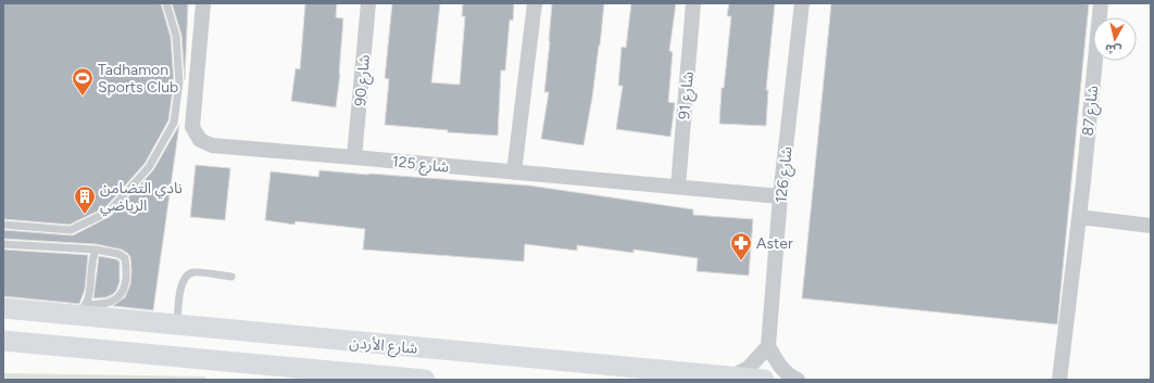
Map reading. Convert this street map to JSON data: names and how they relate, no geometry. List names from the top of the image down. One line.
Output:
{"streets":{"main road":["شارع الأردن"],"street":["شارع 90","شارع 91","شارع 87","شارع 125","شارع 126"]},"crossings":[["شارع 90","شارع 125"],["شارع 91","شارع 125"],["شارع 125","شارع 126"]],"places":{"sports":["Tadhamon Sports Club"],"building":["نادي التضامن الرياضي"],"pharmacy":["Aster"]},"north":"bottom"}
